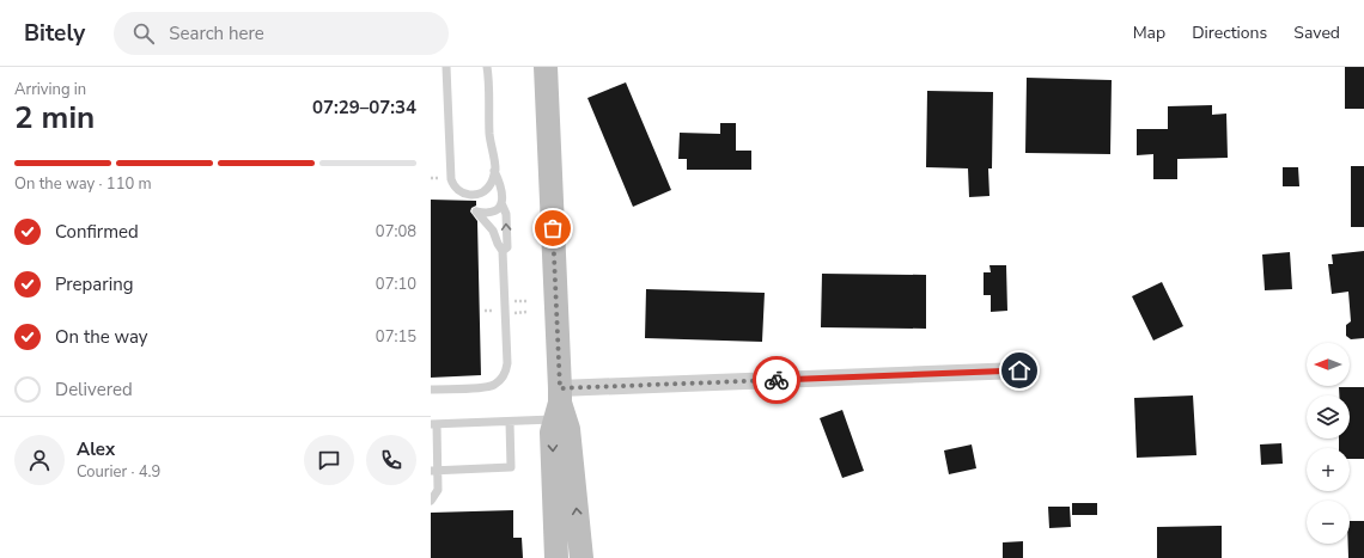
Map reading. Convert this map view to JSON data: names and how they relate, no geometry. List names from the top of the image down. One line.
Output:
{"north":"left","page":{"header":"Bitely","search":"Search here","nav":["Map","Directions","Saved"],"heading":["2 min","Arriving in","07:29–07:34"],"panel":["Alex","Courier · 4.9"],"bar":"On the way · 110 m","list":[["Confirmed","07:08"],["Preparing","07:10"],["On the way","07:15"],"Delivered"],"map_buttons":["+","−"]}}
